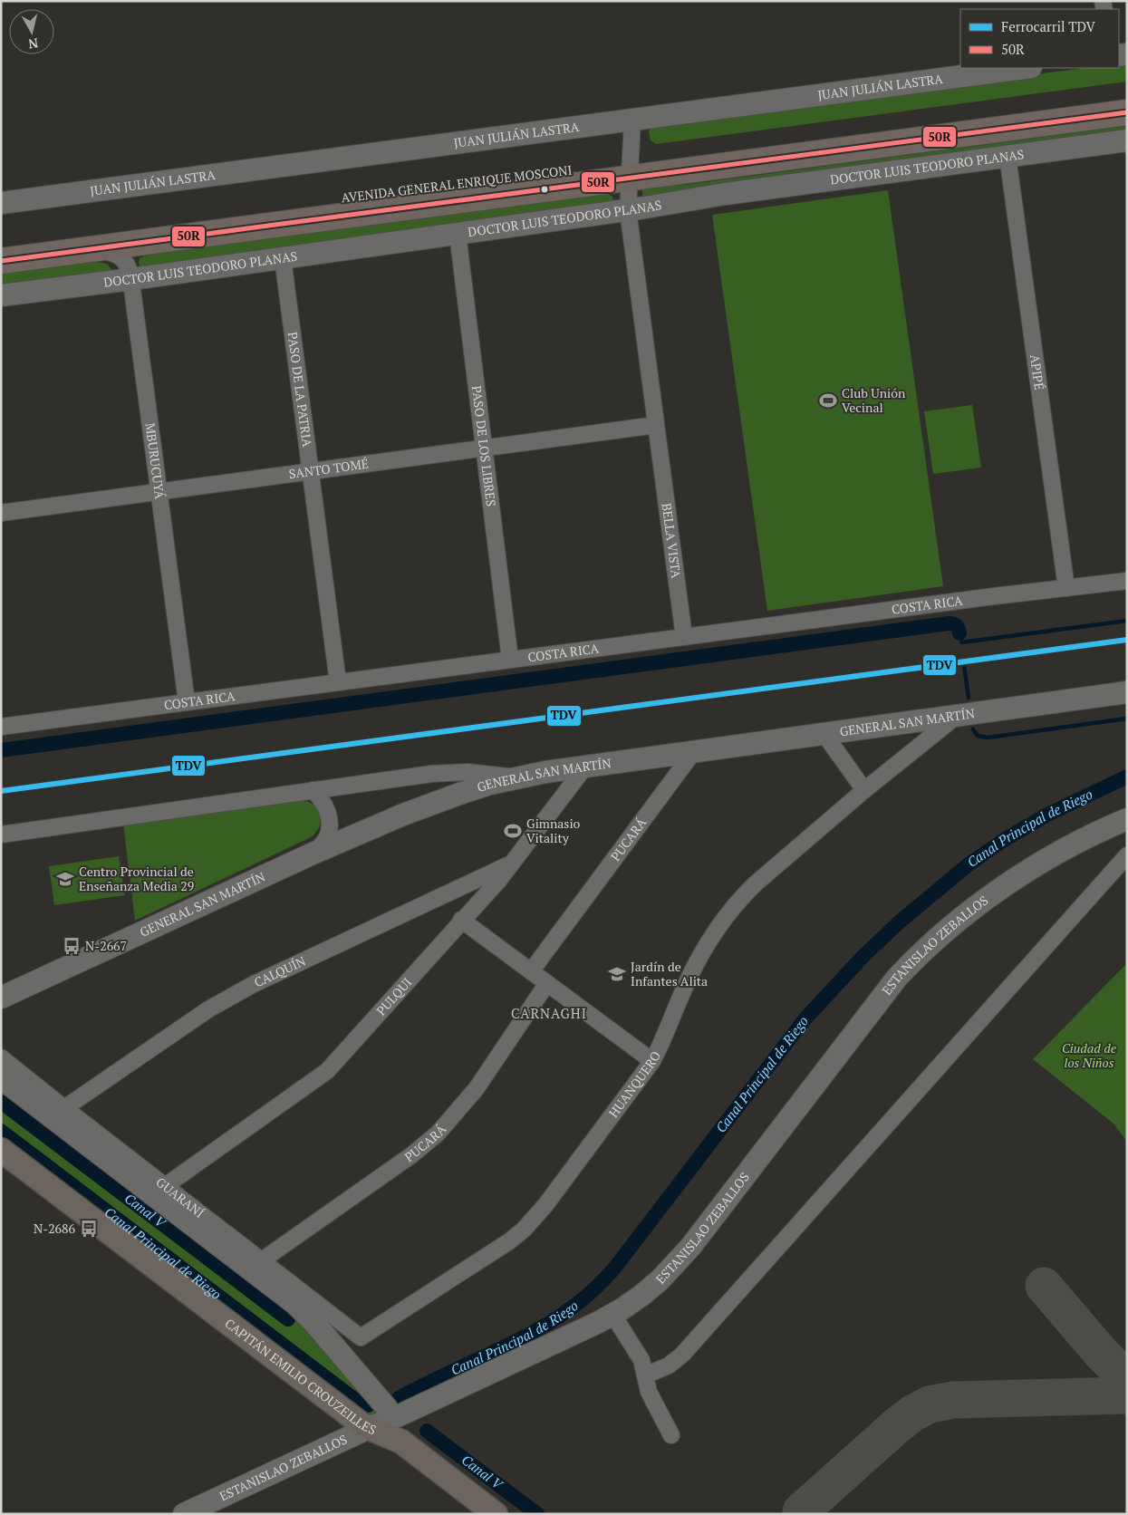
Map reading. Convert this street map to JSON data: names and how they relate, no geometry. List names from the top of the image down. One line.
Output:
{"streets":{"highway":["AVENIDA GENERAL ENRIQUE MOSCONI"],"main road":["CAPITÁN EMILIO CROUZEILLES"],"street":["JUAN JULIÁN LASTRA","DOCTOR LUIS TEODORO PLANAS","APIPÉ","PASO DE LA PATRIA","PASO DE LOS LIBRES","MBURUCUYÁ","SANTO TOMÉ","BELLA VISTA","COSTA RICA","GENERAL SAN MARTÍN","PUCARÁ","ESTANISLAO ZEBALLOS","CALQUÍN","PULQUI","HUANQUERO","GUARANÍ"]},"crossings":[["JUAN JULIÁN LASTRA","BELLA VISTA"],["DOCTOR LUIS TEODORO PLANAS","APIPÉ"],["DOCTOR LUIS TEODORO PLANAS","PASO DE LA PATRIA"],["DOCTOR LUIS TEODORO PLANAS","PASO DE LOS LIBRES"],["DOCTOR LUIS TEODORO PLANAS","MBURUCUYÁ"],["DOCTOR LUIS TEODORO PLANAS","BELLA VISTA"],["AVENIDA GENERAL ENRIQUE MOSCONI","MBURUCUYÁ"],["AVENIDA GENERAL ENRIQUE MOSCONI","BELLA VISTA"],["APIPÉ","COSTA RICA"],["PASO DE LA PATRIA","SANTO TOMÉ"],["PASO DE LA PATRIA","COSTA RICA"],["PASO DE LOS LIBRES","SANTO TOMÉ"],["PASO DE LOS LIBRES","COSTA RICA"],["MBURUCUYÁ","SANTO TOMÉ"],["MBURUCUYÁ","COSTA RICA"],["SANTO TOMÉ","BELLA VISTA"],["BELLA VISTA","COSTA RICA"],["GENERAL SAN MARTÍN","PUCARÁ"],["GENERAL SAN MARTÍN","PULQUI"],["GENERAL SAN MARTÍN","HUANQUERO"],["PUCARÁ","GUARANÍ"],["ESTANISLAO ZEBALLOS","CAPITÁN EMILIO CROUZEILLES"],["CALQUÍN","PULQUI"],["CALQUÍN","GUARANÍ"],["PULQUI","GUARANÍ"],["HUANQUERO","GUARANÍ"]],"districts":["CARNAGHI"],"water":["Canal Principal de Riego","Canal V"],"parks":["Ciudad de los Niños"],"places":{"sports":["Club Unión Vecinal","Gimnasio Vitality"],"school or university":["Centro Provincial de Enseñanza Media 29","Jardín de Infantes Alita"],"bus stop":["N-2667","N-2686"]},"lines":["transit line 50R","rail line TDV"],"legend":["Ferrocarril TDV","50R"],"north":"bottom"}
